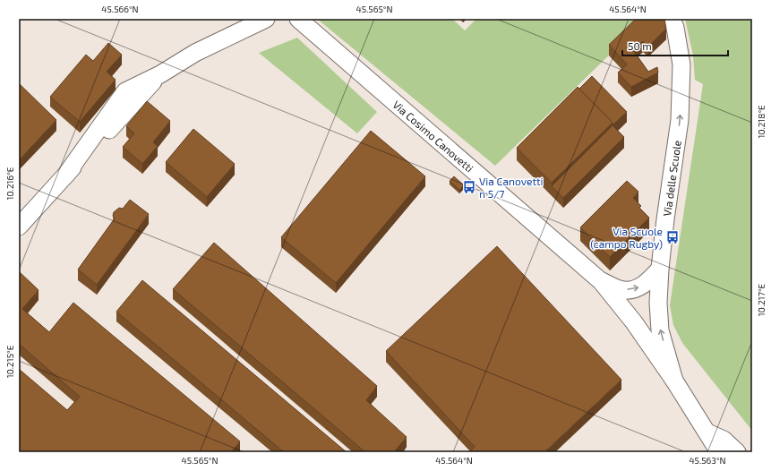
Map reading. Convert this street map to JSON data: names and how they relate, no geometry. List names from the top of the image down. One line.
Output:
{"streets":{"street":["Via Cosimo Canovetti","Via delle Scuole"]},"crossings":[["Via Cosimo Canovetti","Via delle Scuole"]],"one_way":["Via delle Scuole"],"places":{"bus stop":["Via Canovetti n 5/7","Via Scuole (campo Rugby)"]},"scale_bar":"50 m","coordinates":["45.566°N","45.565°N","45.564°N","10.218°E","10.216°E","10.217°E","10.215°E","45.563°N"]}
